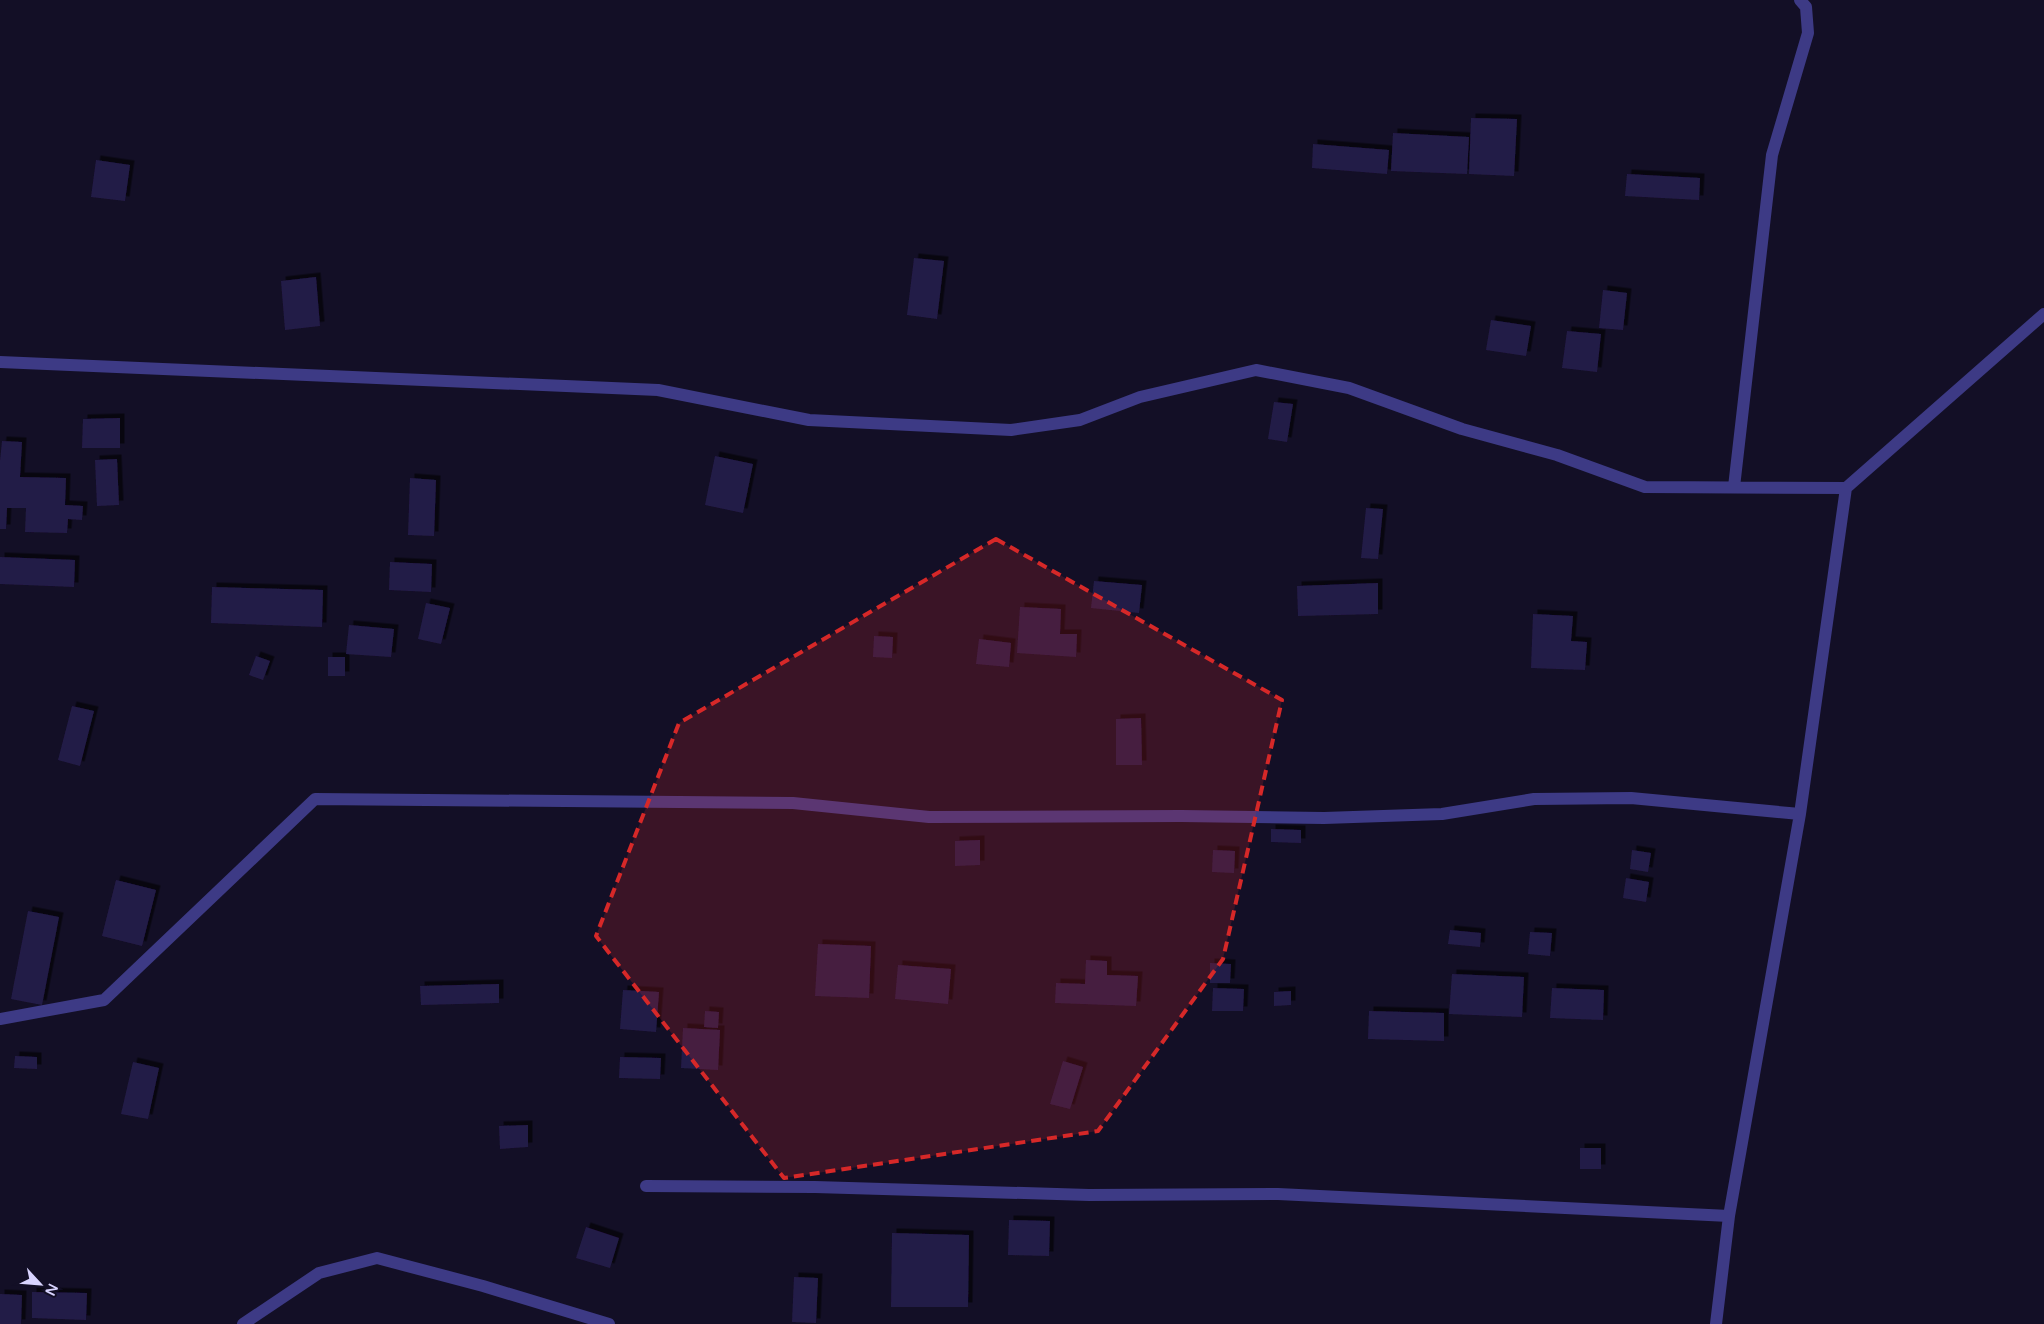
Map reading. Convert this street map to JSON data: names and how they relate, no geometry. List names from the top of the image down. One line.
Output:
{"north":"bottom right"}
